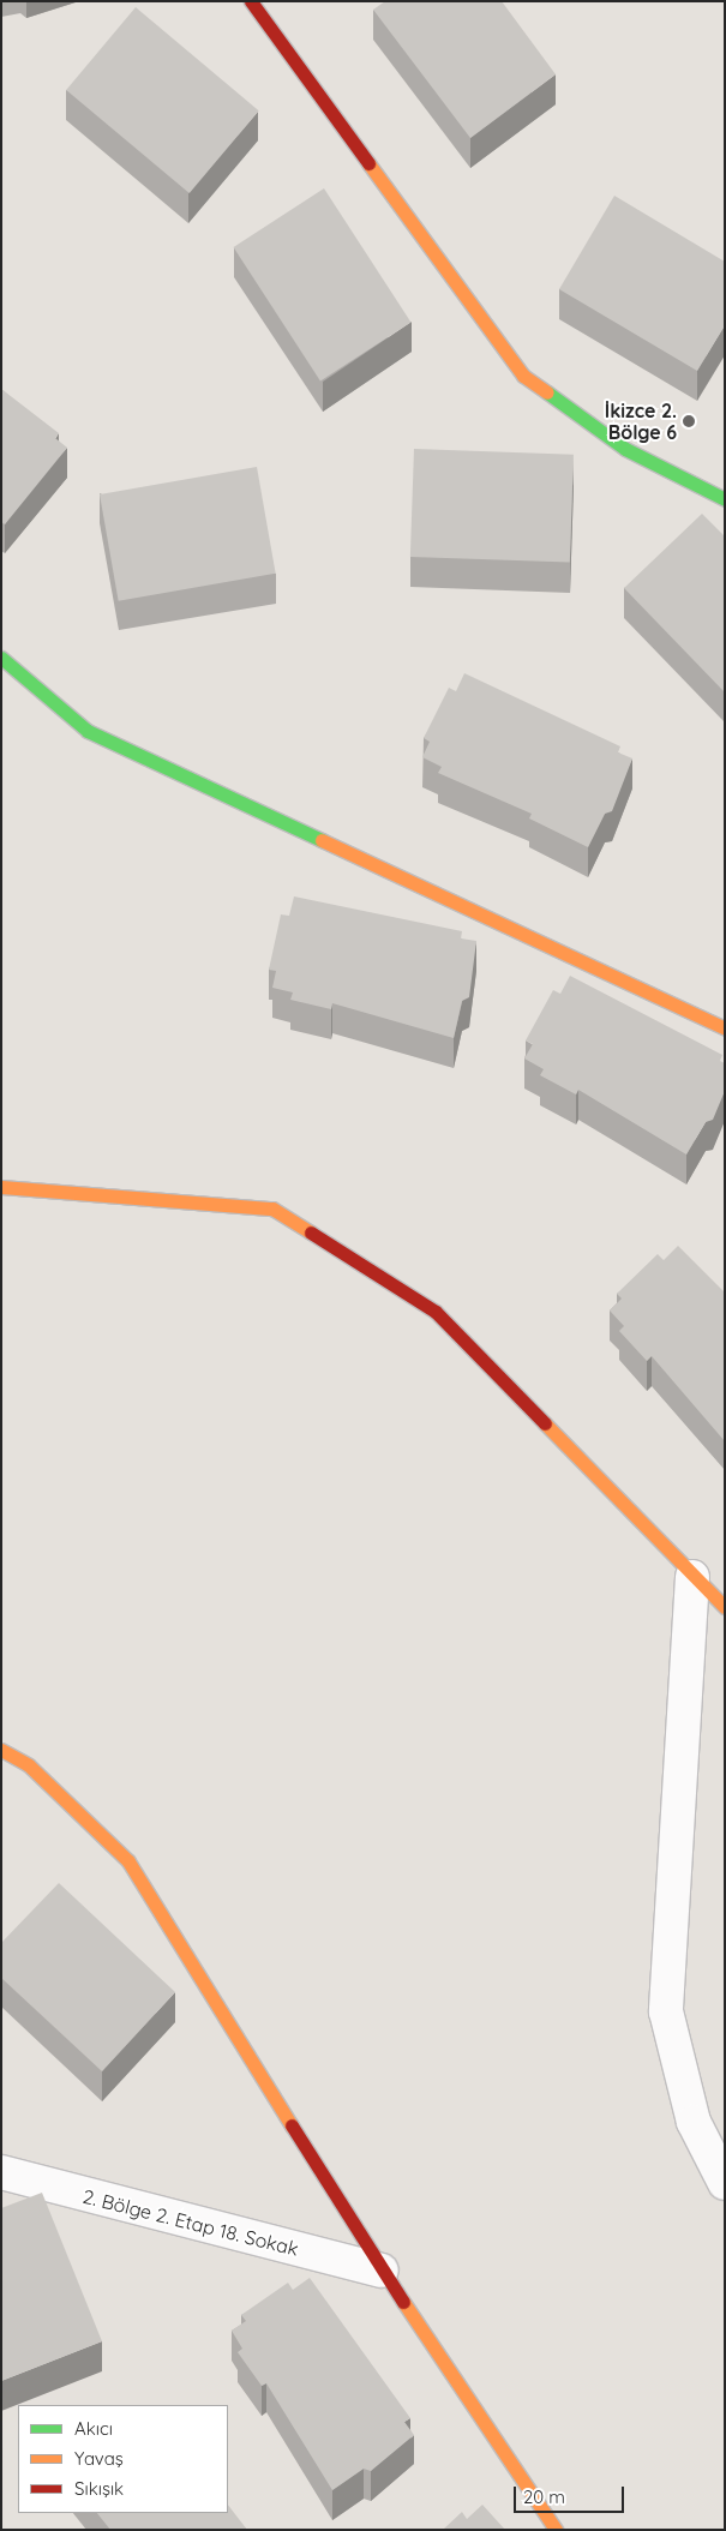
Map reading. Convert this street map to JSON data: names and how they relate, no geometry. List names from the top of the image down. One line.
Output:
{"streets":{"street":["2. Bölge 2. Etap 18. Sokak"]},"places":["İkizce 2. Bölge 6"],"legend":["Akıcı","Yavaş","Sıkışık"],"scale_bar":"20 m"}
